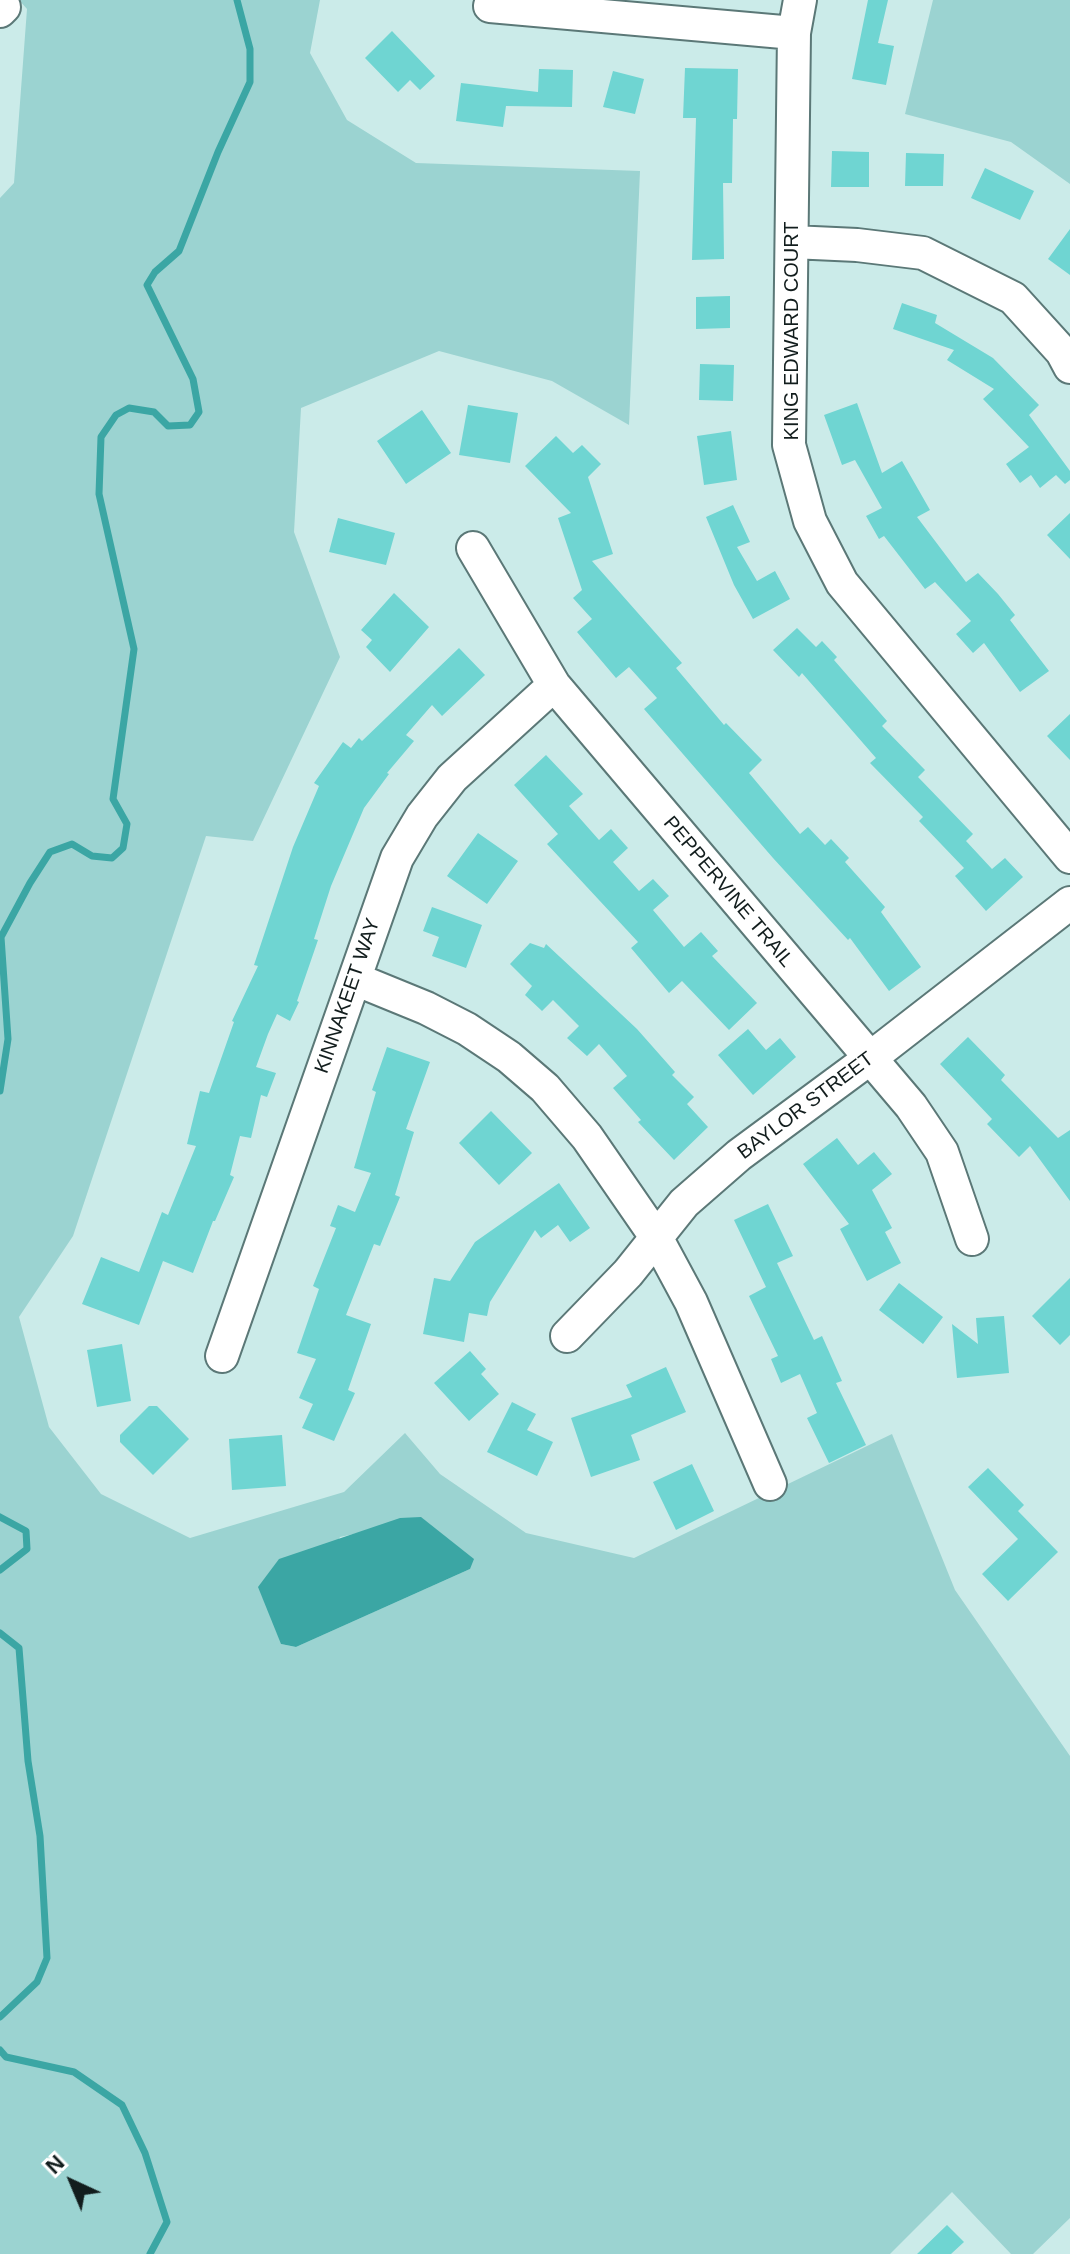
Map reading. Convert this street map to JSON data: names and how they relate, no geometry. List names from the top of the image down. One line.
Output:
{"streets":{"street":["KING EDWARD COURT","PEPPERVINE TRAIL","KINNAKEET WAY","BAYLOR STREET"]},"crossings":[["PEPPERVINE TRAIL","KINNAKEET WAY"],["PEPPERVINE TRAIL","BAYLOR STREET"]],"north":"top left"}
